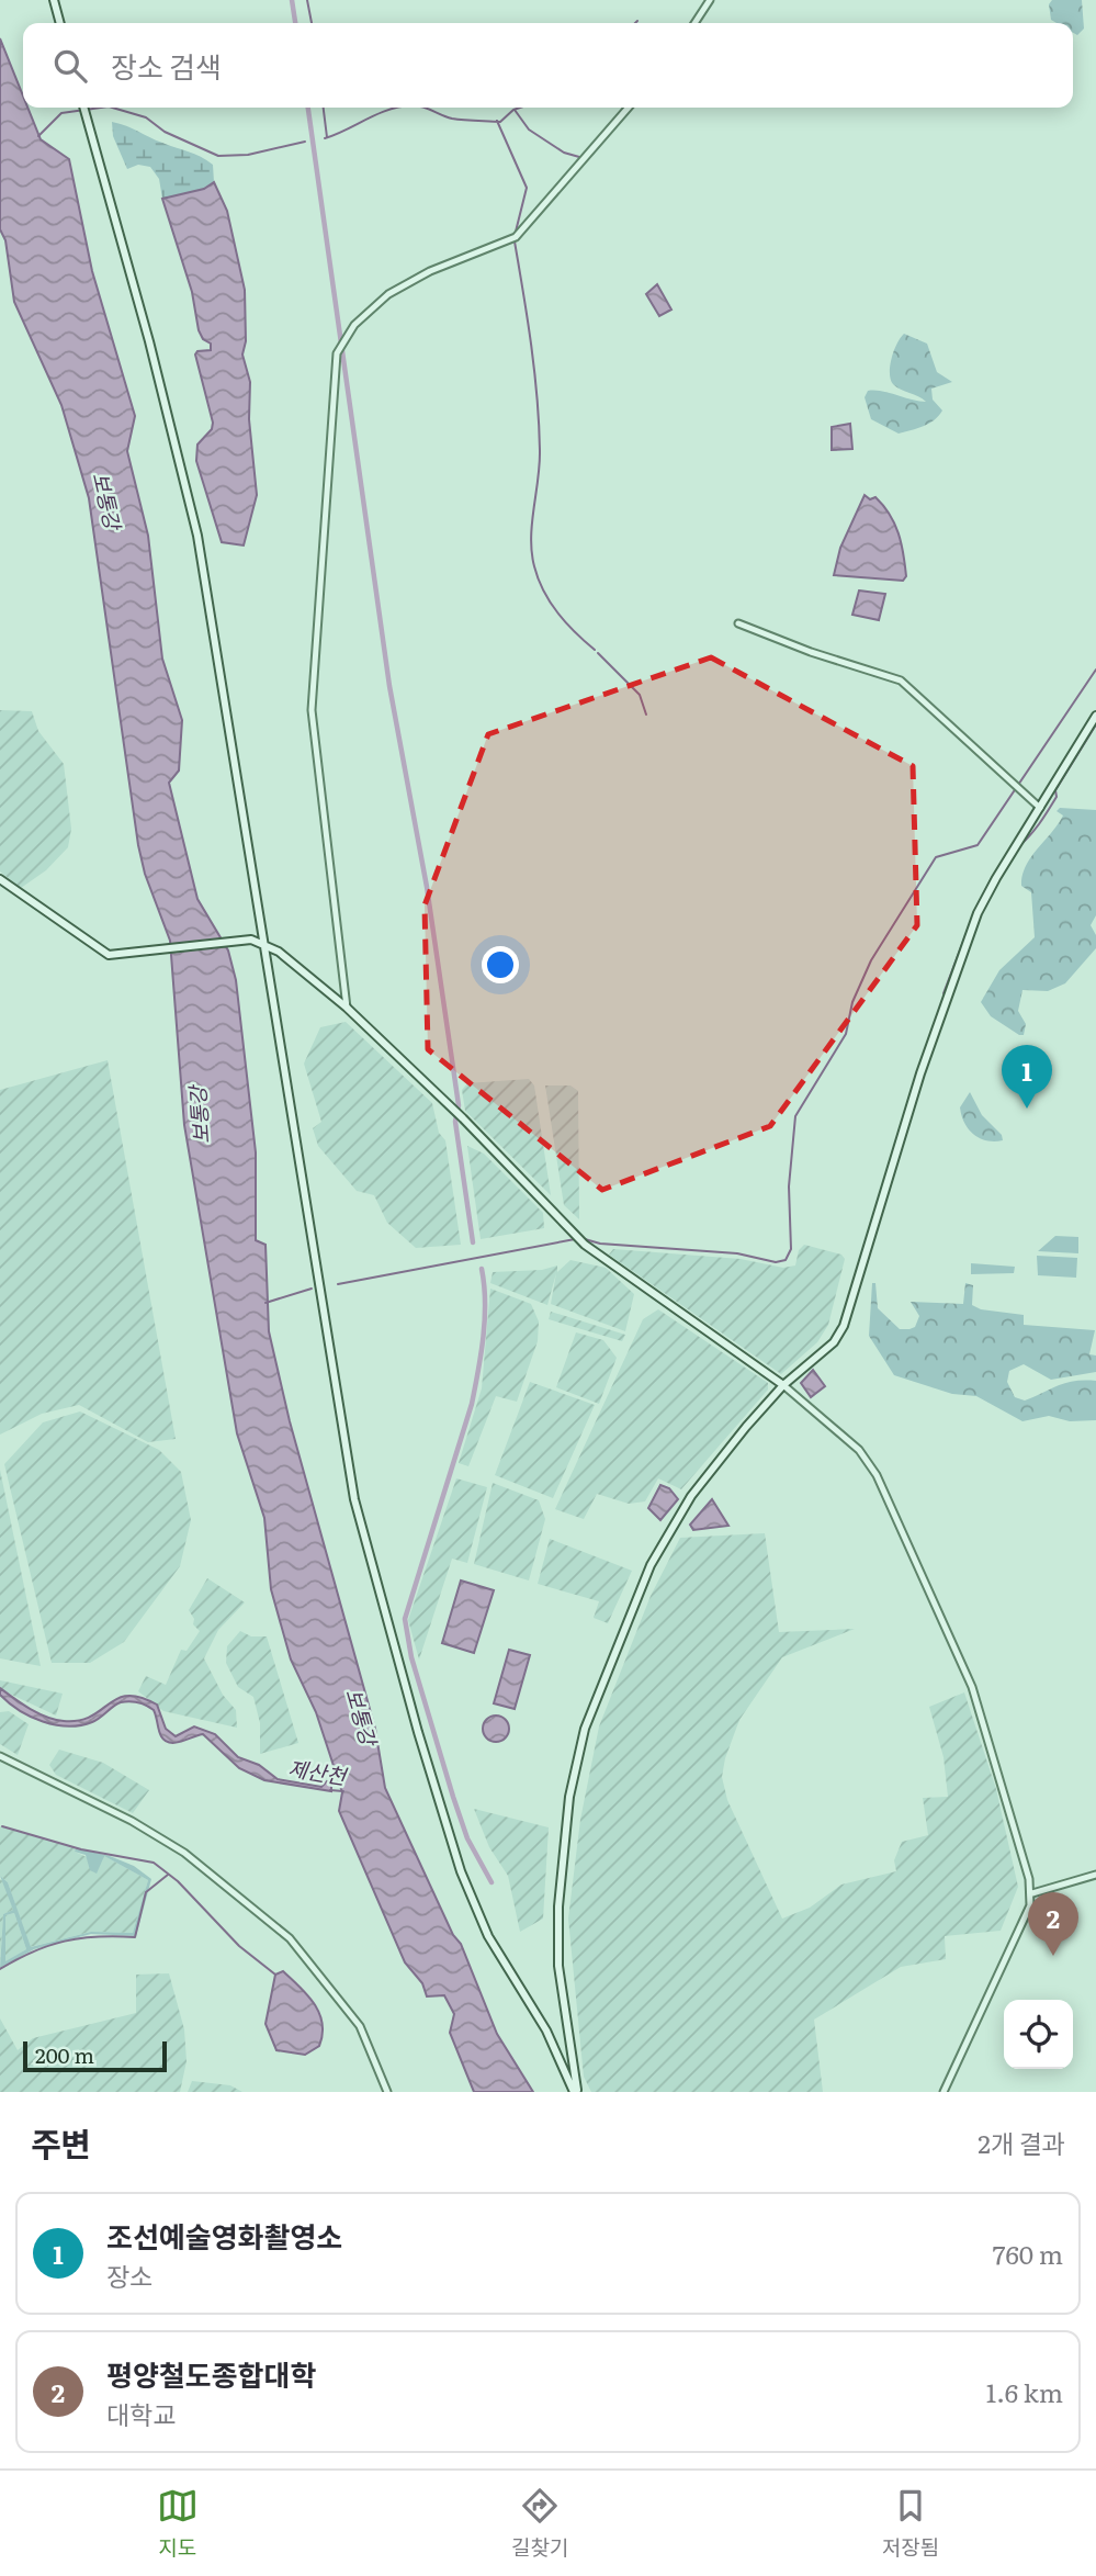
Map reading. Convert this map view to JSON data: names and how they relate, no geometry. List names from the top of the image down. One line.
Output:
{"water":["보통강","제산천"],"scale_bar":"200 m","page":{"search":"장소 검색","pins":["1","2"],"scale":"200 m","heading":["주변","2개 결과"],"list":[{"mark":"1","name":"조선예술영화촬영소","note":"장소","value":"760 m"},{"mark":"2","name":"평양철도종합대학","note":"대학교","value":"1.6 km"}],"nav":["지도","길찾기","저장됨"]}}
